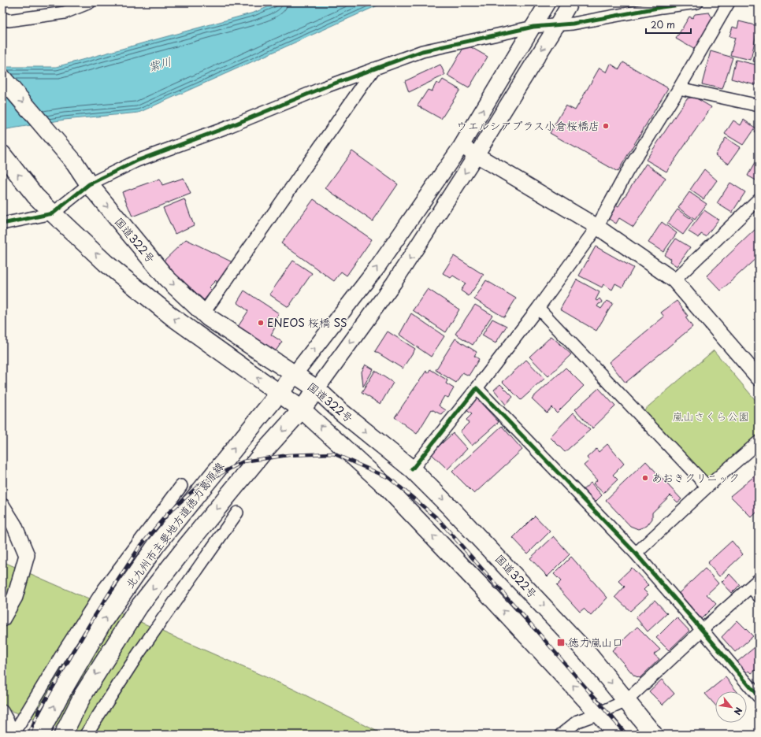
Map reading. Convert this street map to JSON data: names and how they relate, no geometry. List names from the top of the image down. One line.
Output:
{"streets":{"main road":["国道322号","北九州市主要地方道徳力葛原線"]},"crossings":[["国道322号","北九州市主要地方道徳力葛原線"]],"water":["紫川"],"parks":["嵐山さくら公園"],"places":{"other":["ウエルシアプラス小倉桜橋店","ENEOS 桜橋 SS","あおきクリニック"],"transit":["徳力嵐山口"]},"scale_bar":"20 m","north":"bottom right"}
